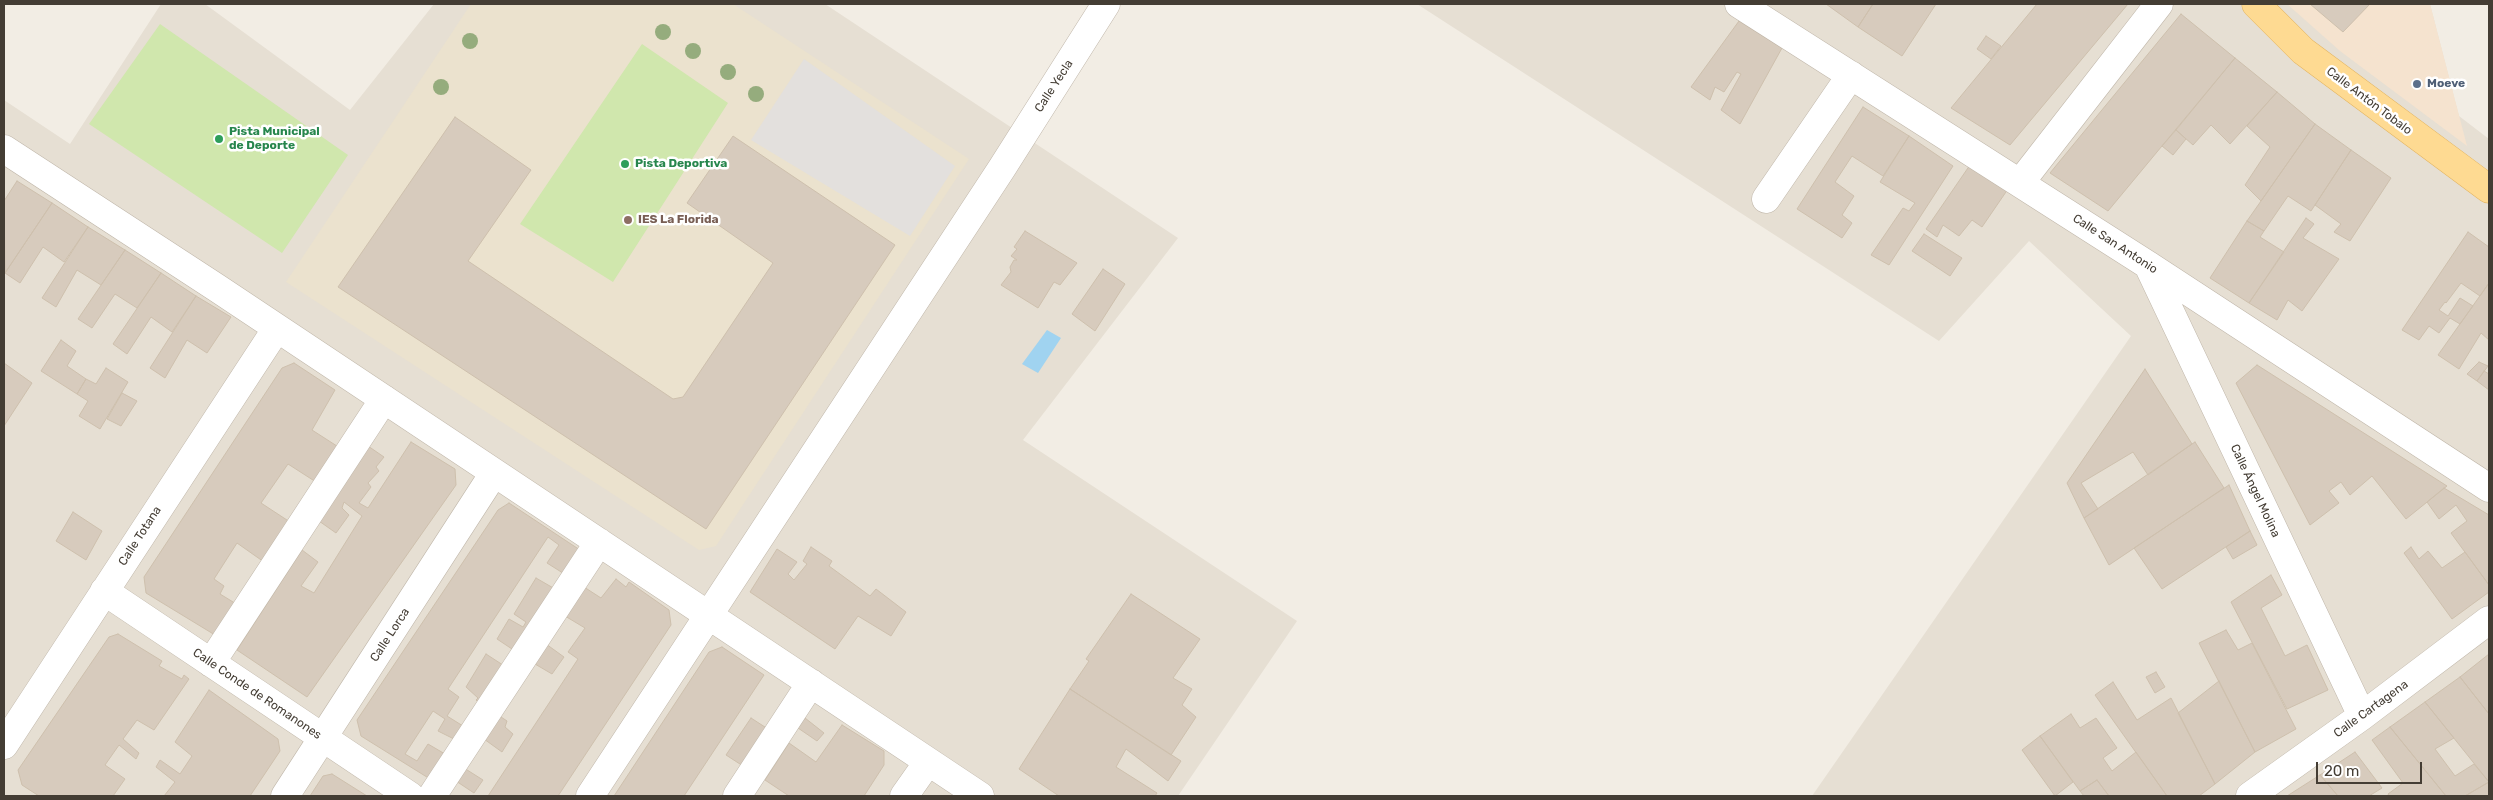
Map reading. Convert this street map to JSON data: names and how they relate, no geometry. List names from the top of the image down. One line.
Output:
{"streets":{"main road":["Calle Antón Tobalo"],"street":["Calle Yecla","Calle San Antonio","Calle Ángel Molina","Calle Totana","Calle Lorca","Calle Conde de Romanones","Calle Cartagena"]},"crossings":[["Calle San Antonio","Calle Ángel Molina"],["Calle Ángel Molina","Calle Cartagena"],["Calle Totana","Calle Conde de Romanones"],["Calle Lorca","Calle Conde de Romanones"]],"places":["Moeve","Pista Municipal de Deporte","Pista Deportiva","IES La Florida"],"scale_bar":"20 m"}
